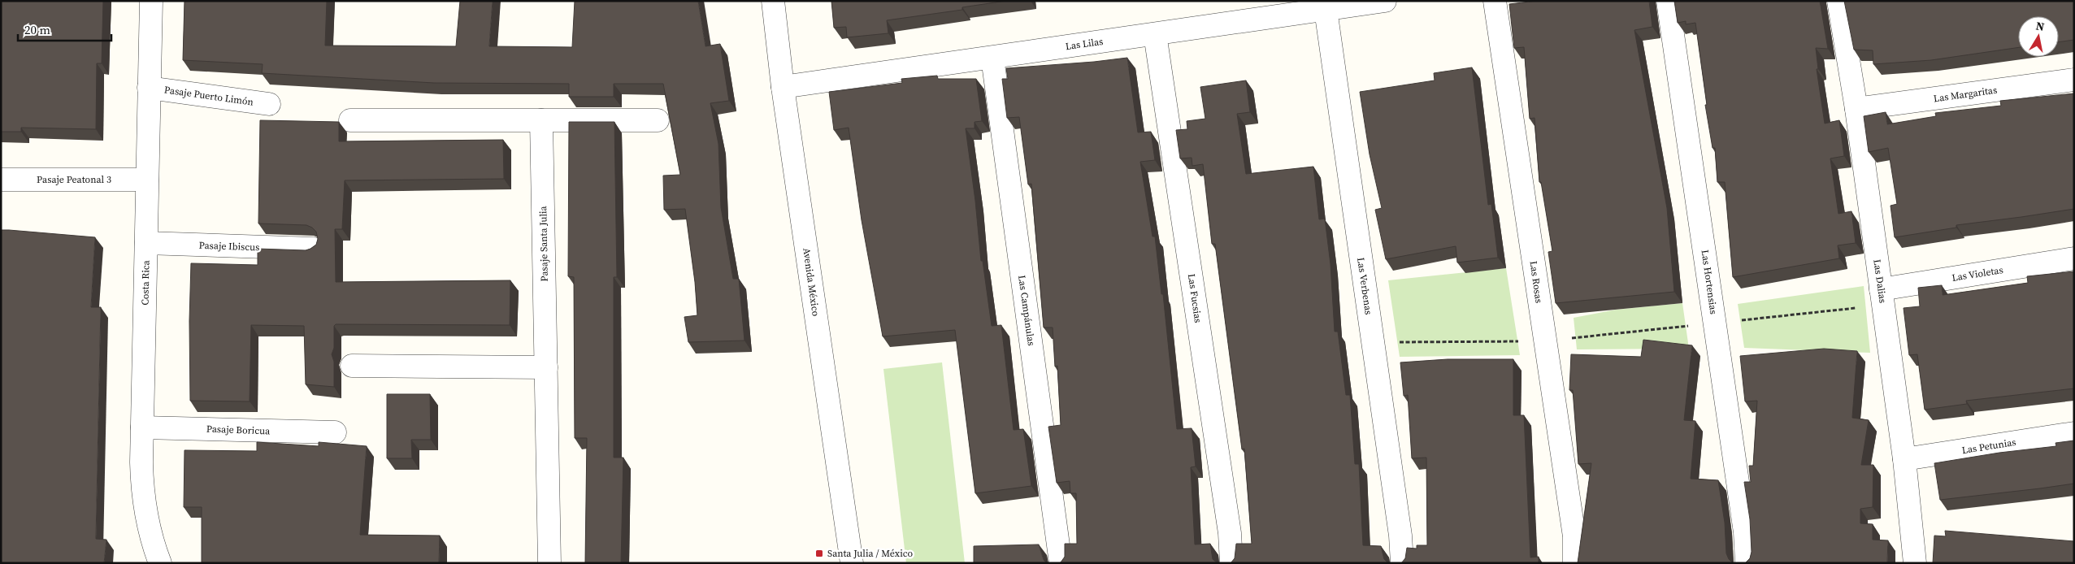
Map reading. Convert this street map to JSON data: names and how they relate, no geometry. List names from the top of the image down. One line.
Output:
{"streets":{"street":["Las Lilas","Las Margaritas","Pasaje Puerto Limón","Pasaje Peatonal 3","Pasaje Santa Julia","Pasaje Ibiscus","Las Violetas","Las Dalias","Avenida México","Las Rosas","Las Hortensias","Costa Rica","Las Verbenas","Las Fucsias","Las Campánulas","Pasaje Boricua","Las Petunias"]},"crossings":[["Las Lilas","Avenida México"],["Las Lilas","Las Verbenas"],["Las Lilas","Las Fucsias"],["Las Lilas","Las Campánulas"],["Las Margaritas","Las Dalias"],["Pasaje Puerto Limón","Costa Rica"],["Pasaje Peatonal 3","Costa Rica"],["Pasaje Ibiscus","Costa Rica"],["Las Violetas","Las Dalias"],["Las Dalias","Las Petunias"],["Costa Rica","Pasaje Boricua"]],"places":{"transit":["Santa Julia / México"]},"scale_bar":"20 m","north":"top"}
